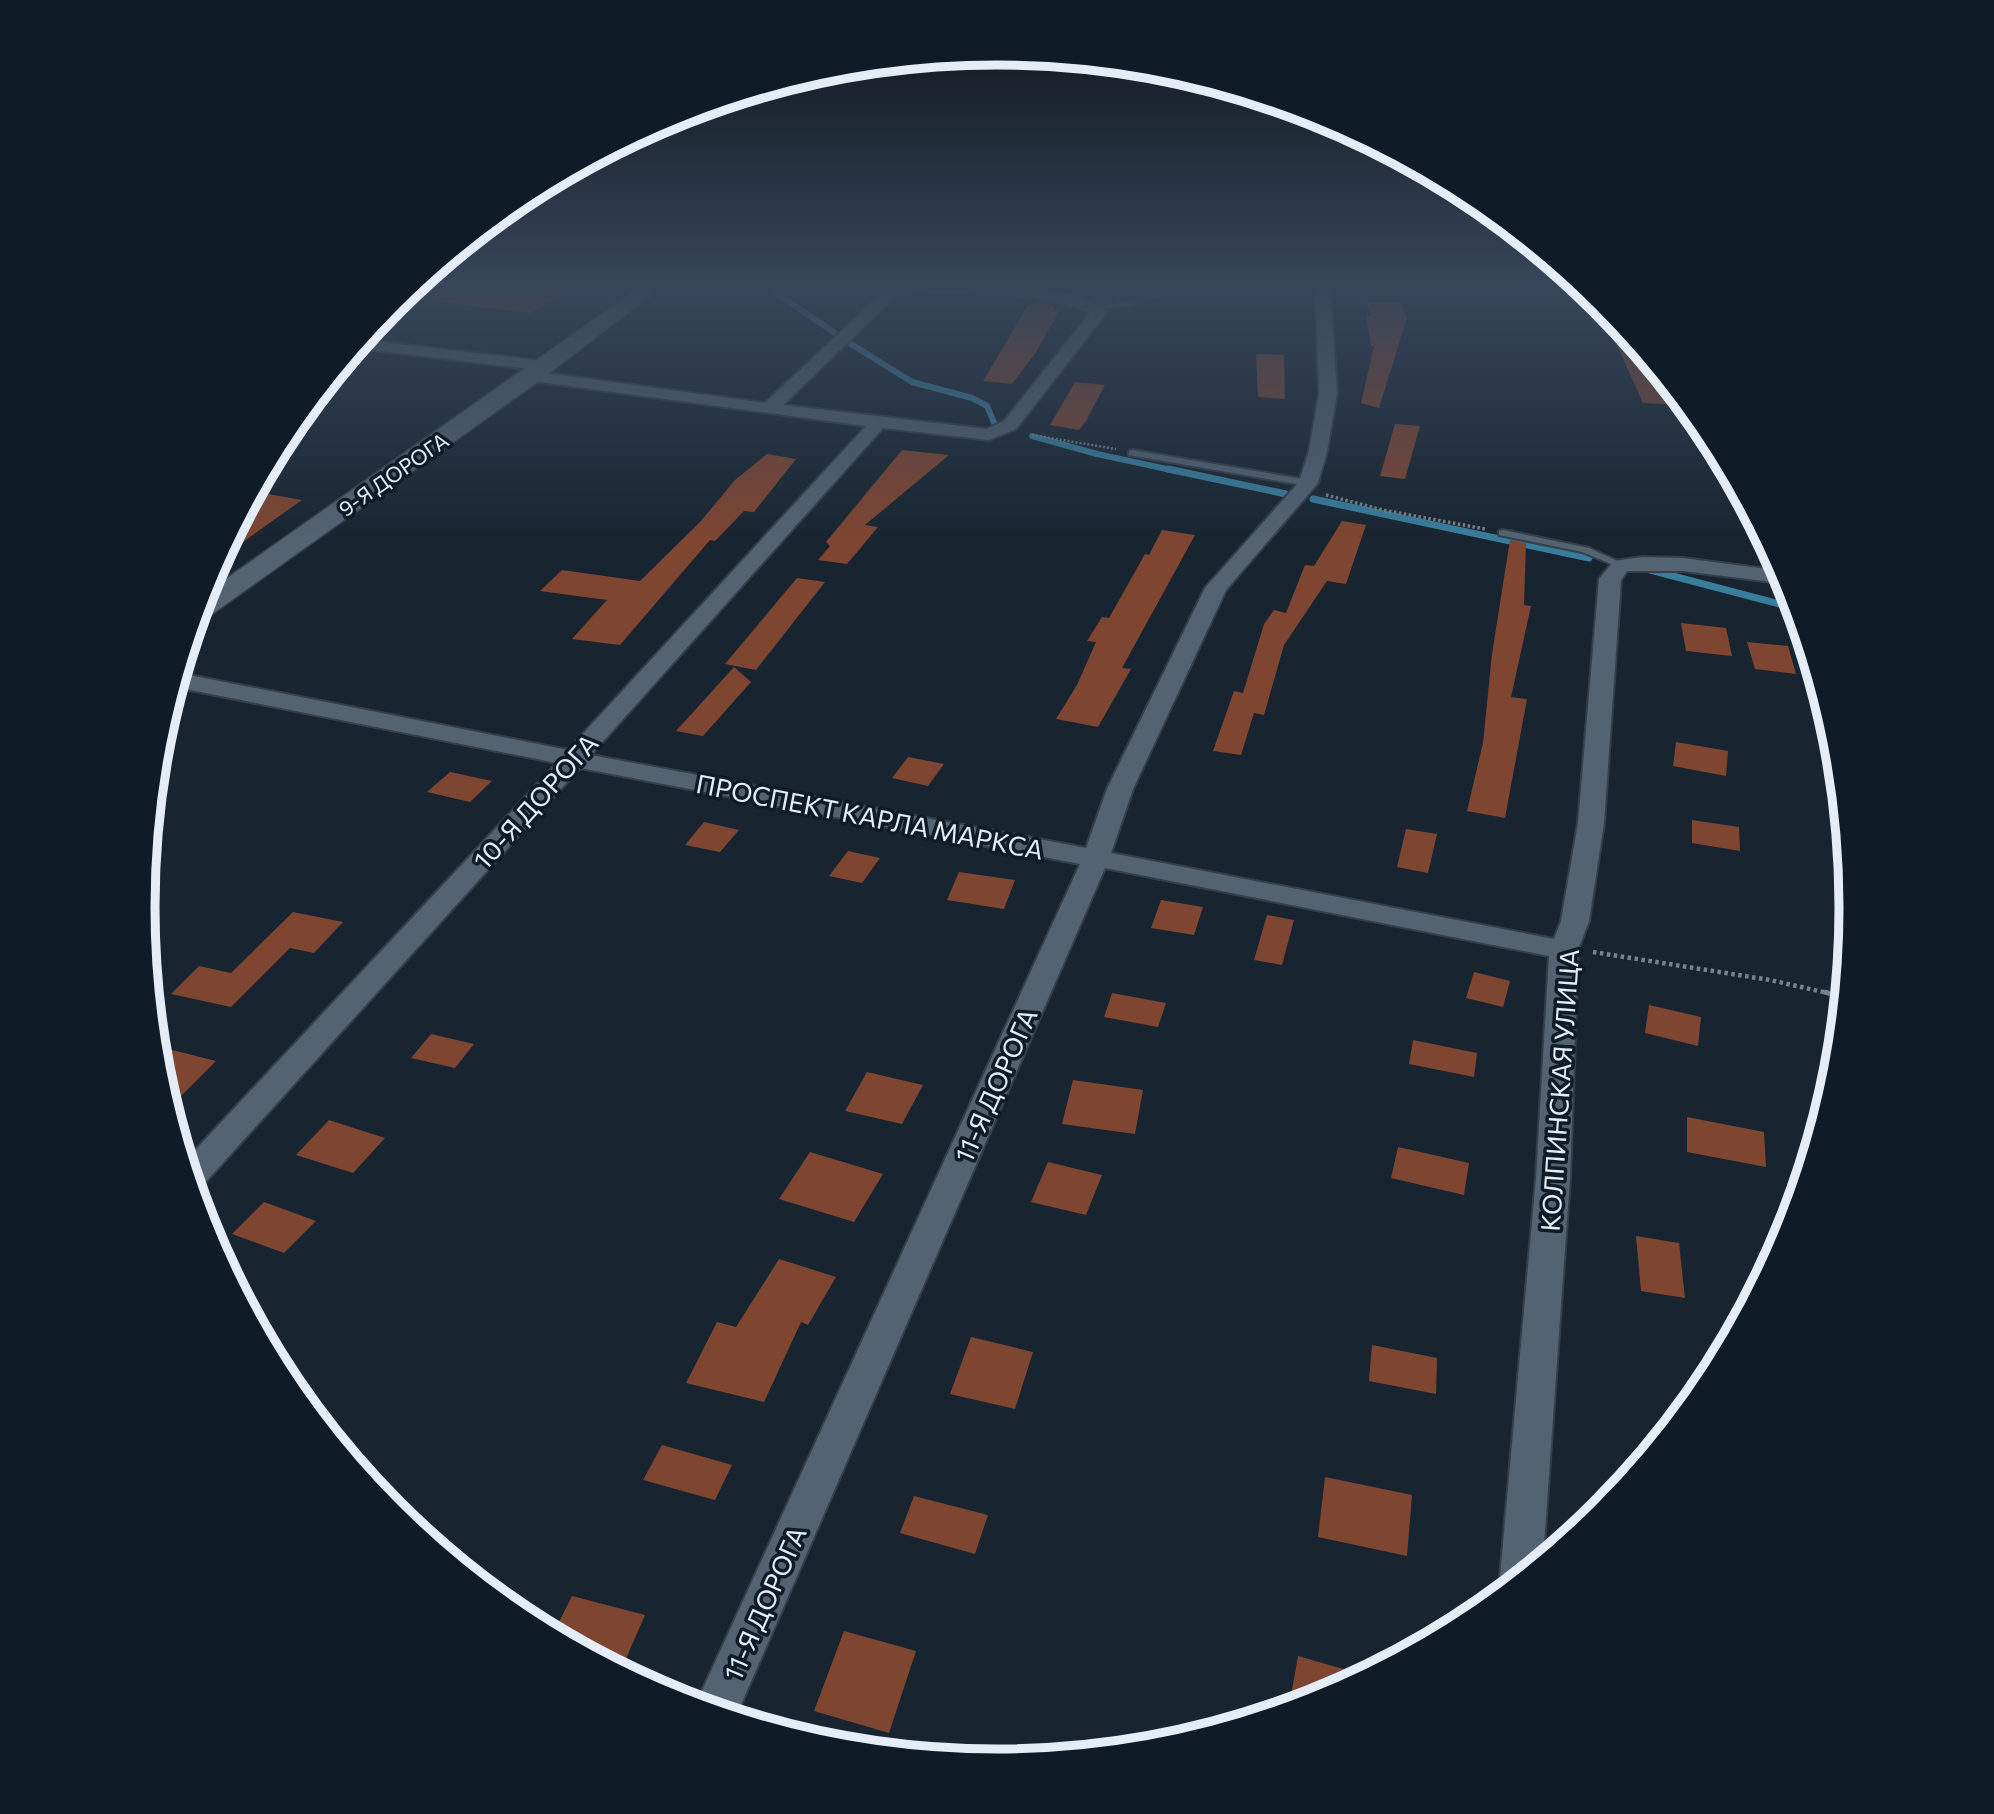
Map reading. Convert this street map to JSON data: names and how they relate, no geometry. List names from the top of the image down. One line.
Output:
{"streets":{"street":["9-Я ДОРОГА","10-Я ДОРОГА","ПРОСПЕКТ КАРЛА МАРКСА","11-Я ДОРОГА","КОЛПИНСКАЯ УЛИЦА"]},"crossings":[["10-Я ДОРОГА","ПРОСПЕКТ КАРЛА МАРКСА"],["ПРОСПЕКТ КАРЛА МАРКСА","11-Я ДОРОГА"],["ПРОСПЕКТ КАРЛА МАРКСА","КОЛПИНСКАЯ УЛИЦА"]]}
